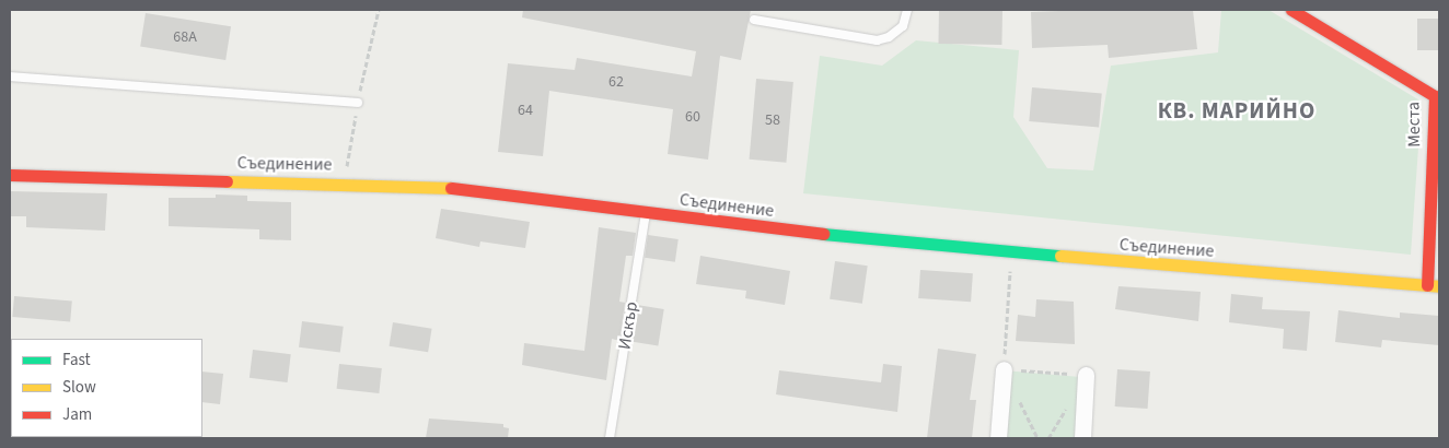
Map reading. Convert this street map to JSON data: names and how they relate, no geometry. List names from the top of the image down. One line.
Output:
{"streets":{"street":["Места","Съединение"],"lane":["Искър"]},"crossings":[["Места","Съединение"],["Съединение","Искър"]],"districts":["КВ. МАРИЙНО"],"house_numbers":["68А","62","64","60","58"],"legend":["Fast","Slow","Jam"]}
